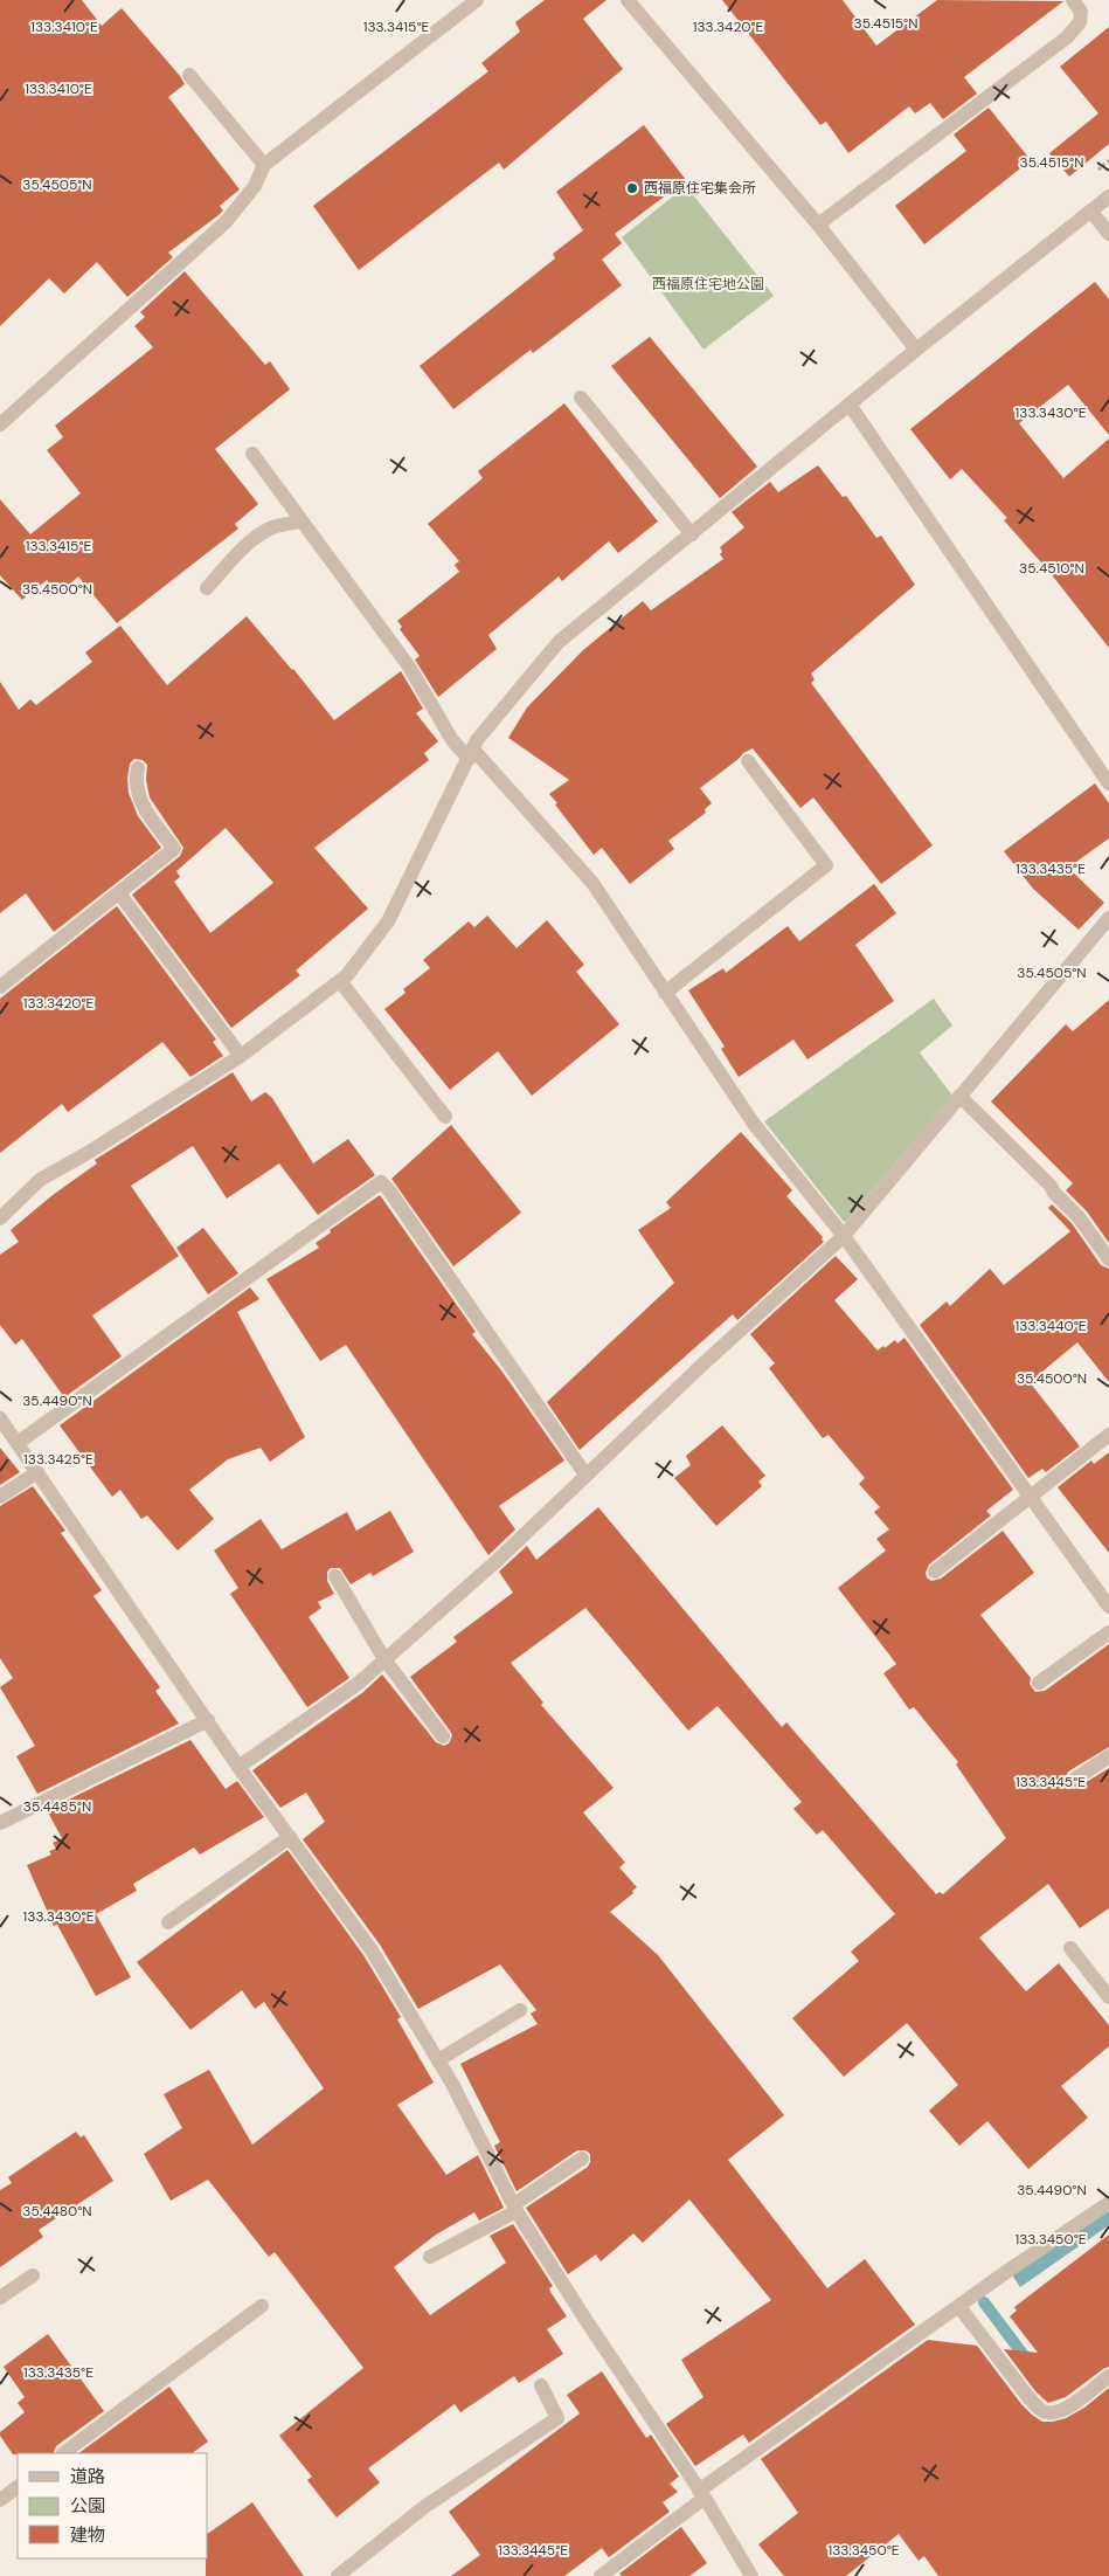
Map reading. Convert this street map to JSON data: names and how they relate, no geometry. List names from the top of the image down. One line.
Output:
{"parks":["西福原住宅地公園"],"places":["西福原住宅集会所"],"legend":["道路","公園","建物"],"coordinates":["35.4515°N","133.3410°E","133.3415°E","133.3420°E","35.4505°N","133.3430°E","35.4510°N","35.4500°N","133.3435°E","133.3440°E","35.4490°N","133.3425°E","133.3445°E","35.4485°N","35.4480°N","133.3450°E"]}
